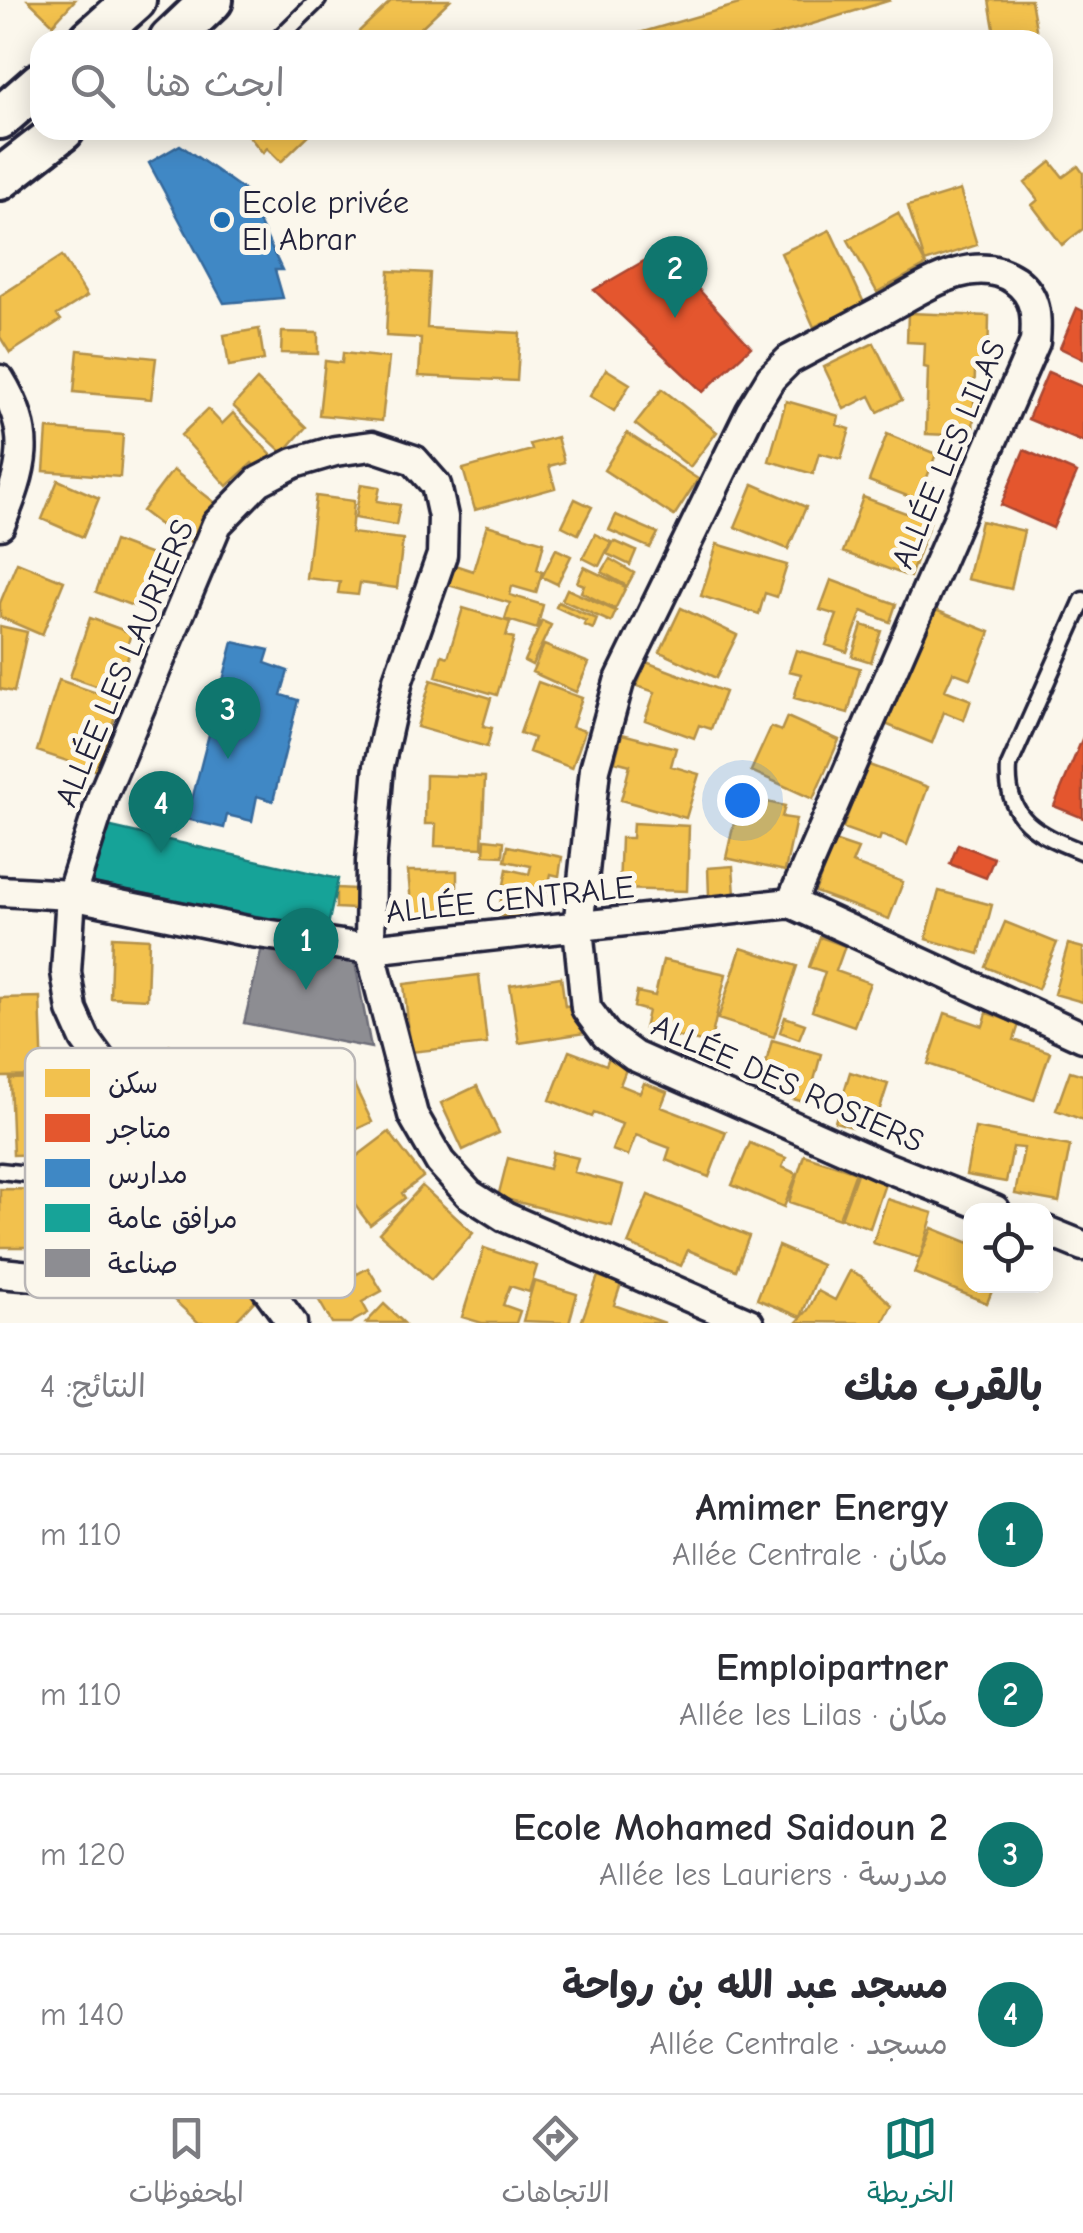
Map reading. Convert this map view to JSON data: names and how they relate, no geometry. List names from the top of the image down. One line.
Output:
{"streets":{"street":["ALLÉE LES LILAS","ALLÉE LES LAURIERS","ALLÉE CENTRALE","ALLÉE DES ROSIERS"]},"crossings":[["ALLÉE LES LILAS","ALLÉE CENTRALE"],["ALLÉE LES LILAS","ALLÉE DES ROSIERS"],["ALLÉE LES LAURIERS","ALLÉE CENTRALE"],["ALLÉE CENTRALE","ALLÉE DES ROSIERS"]],"places":["Ecole privée El Abrar"],"legend":["سكن","متاجر","مدارس","مرافق عامة","صناعة"],"page":{"search":"ابحث هنا","pins":["2","3","4","1"],"heading":["بالقرب منك","النتائج: 4"],"list":[{"mark":"1","name":"Amimer Energy","note":"مكان · Allée Centrale","value":"110 m"},{"mark":"2","name":"Emploipartner","note":"مكان · Allée les Lilas","value":"110 m"},{"mark":"3","name":"Ecole Mohamed Saidoun 2","note":"مدرسة · Allée les Lauriers","value":"120 m"},{"mark":"4","name":"مسجد عبد الله بن رواحة","note":"مسجد · Allée Centrale","value":"140 m"}],"nav":["الخريطة","الاتجاهات","المحفوظات"]}}
